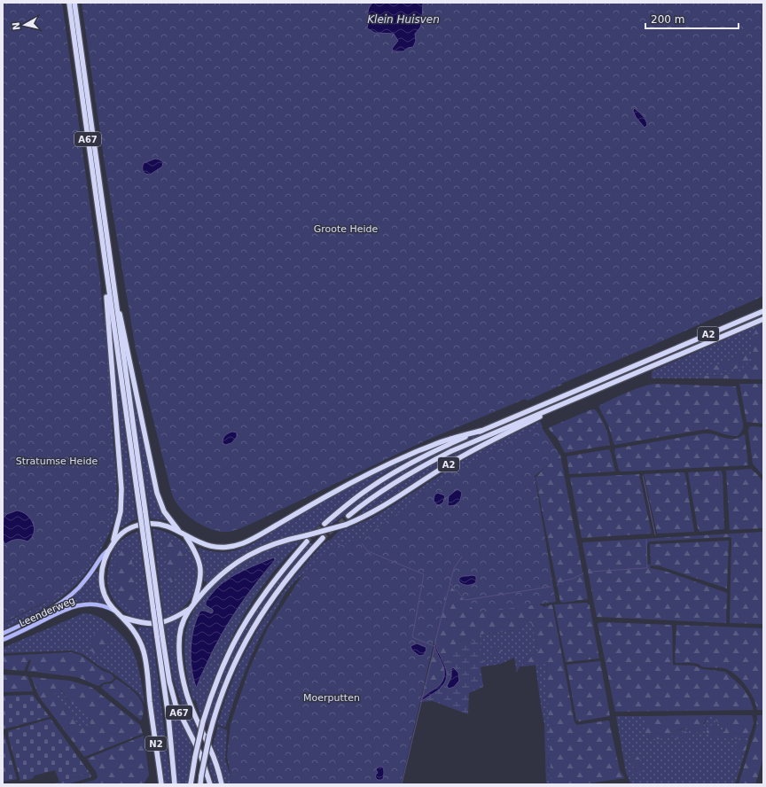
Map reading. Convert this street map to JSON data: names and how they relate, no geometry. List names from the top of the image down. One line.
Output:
{"streets":{"highway":["A67","A2","N2"],"main road":["Leenderweg"]},"crossings":[["A67","A2"],["A67","Leenderweg"],["A67","N2"],["A2","Leenderweg"],["A2","N2"],["Leenderweg","N2"]],"water":["Klein Huisven"],"parks":["Groote Heide","Stratumse Heide","Moerputten"],"scale_bar":"200 m","north":"left"}
